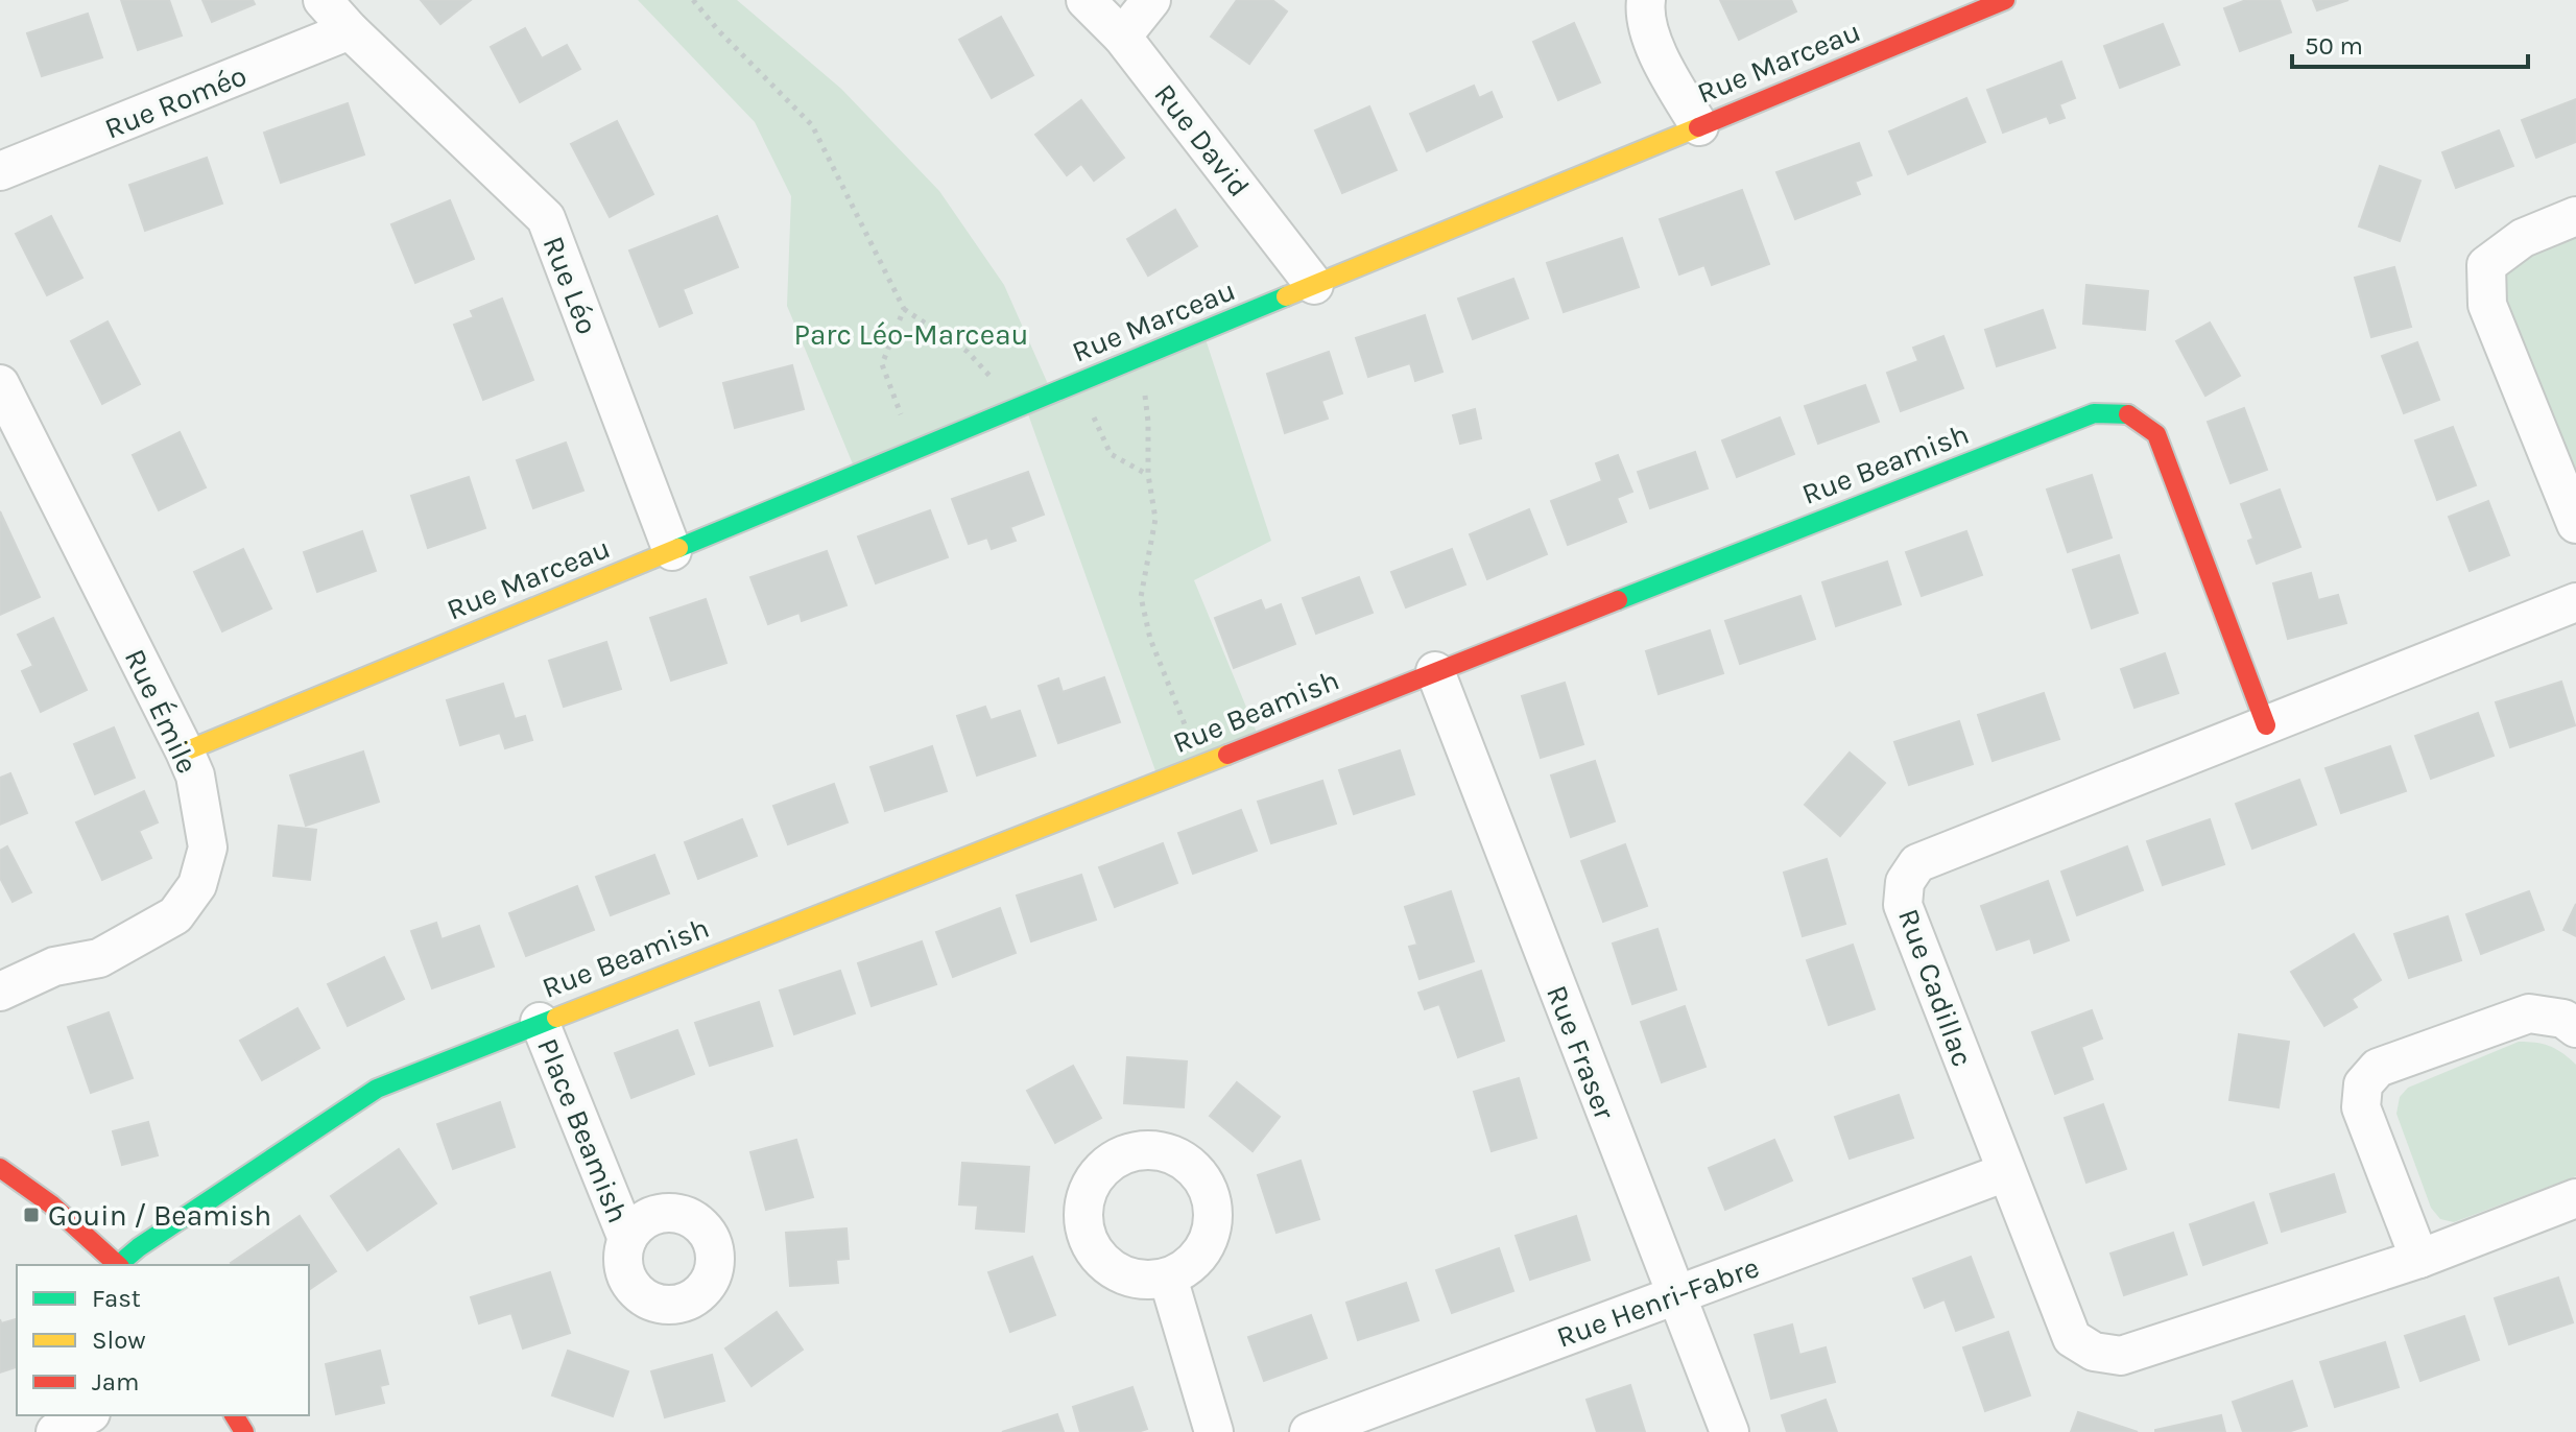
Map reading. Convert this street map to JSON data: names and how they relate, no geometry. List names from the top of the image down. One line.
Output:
{"streets":{"street":["Rue Marceau","Rue Roméo","Rue David","Rue Léo","Rue Beamish","Rue Émile","Rue Cadillac","Rue Fraser","Place Beamish","Rue Henri-Fabre"]},"crossings":[["Rue Marceau","Rue David"],["Rue Marceau","Rue Léo"],["Rue Marceau","Rue Émile"],["Rue Roméo","Rue Léo"],["Rue Beamish","Rue Cadillac"],["Rue Beamish","Rue Fraser"],["Rue Beamish","Place Beamish"],["Rue Cadillac","Rue Henri-Fabre"],["Rue Fraser","Rue Henri-Fabre"]],"parks":["Parc Léo-Marceau"],"places":{"transit":["Gouin / Beamish"]},"legend":["Fast","Slow","Jam"],"scale_bar":"50 m"}
